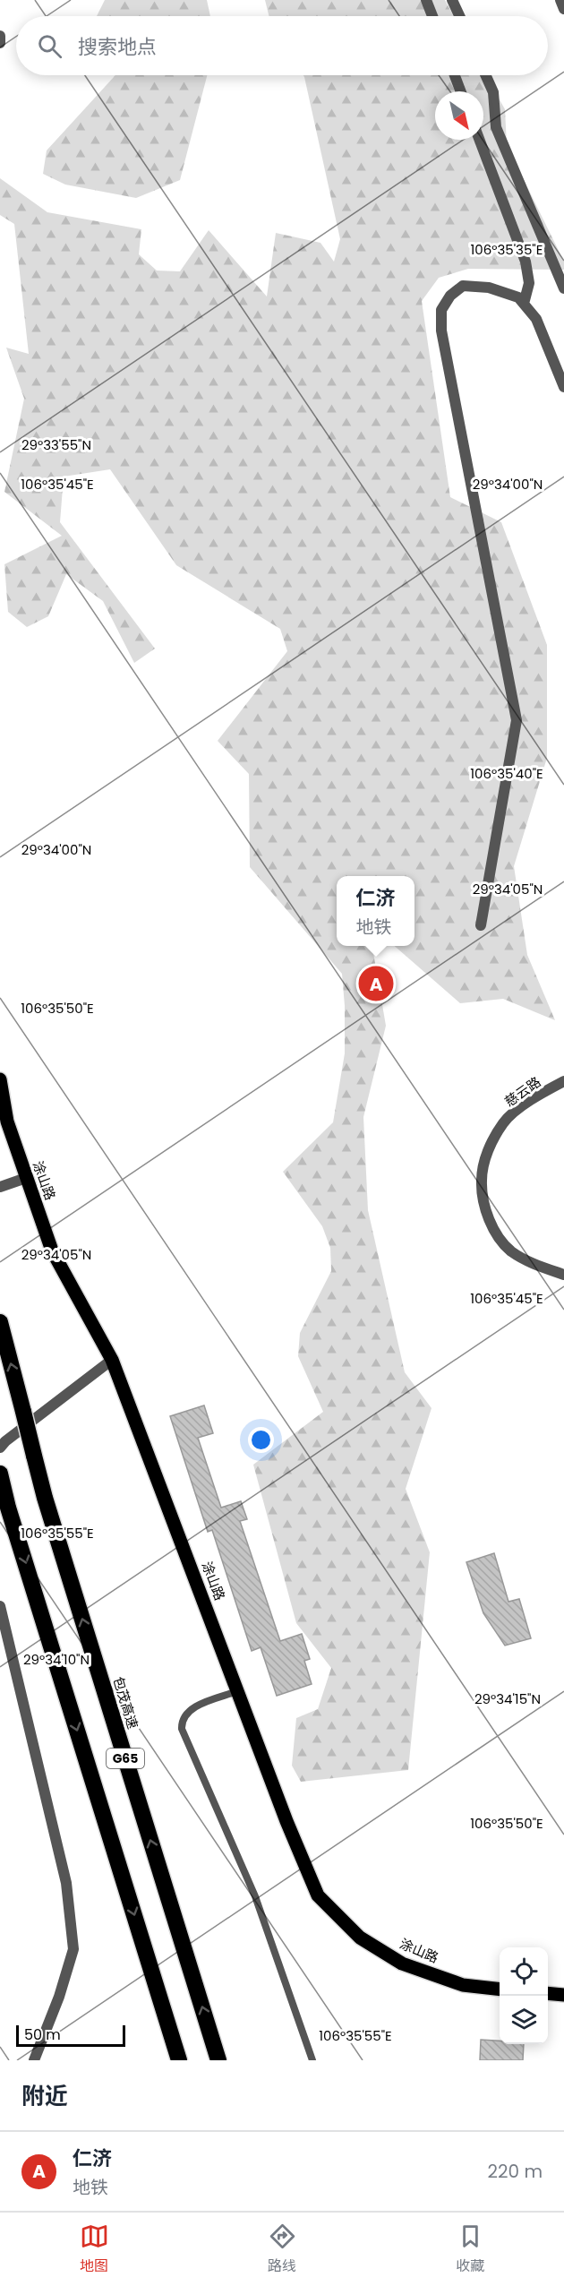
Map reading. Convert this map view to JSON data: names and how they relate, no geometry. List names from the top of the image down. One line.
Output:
{"streets":{"highway":["包茂高速","G65"],"main road":["涂山路"],"street":["慈云路"]},"scale_bar":"50 m","north":"bottom right","page":{"search":"搜索地点","popup":["仁济","地铁"],"pins":"A","scale":"50 m","heading":"附近","list":[{"mark":"A","name":"仁济","note":"地铁","value":"220 m"}],"nav":["地图","路线","收藏"]},"coordinates":["106°35'35\"E","29°33'55\"N","106°35'45\"E","29°34'00\"N","106°35'40\"E","29°34'05\"N","106°35'50\"E","106°35'55\"E","29°34'10\"N","29°34'15\"N"]}
